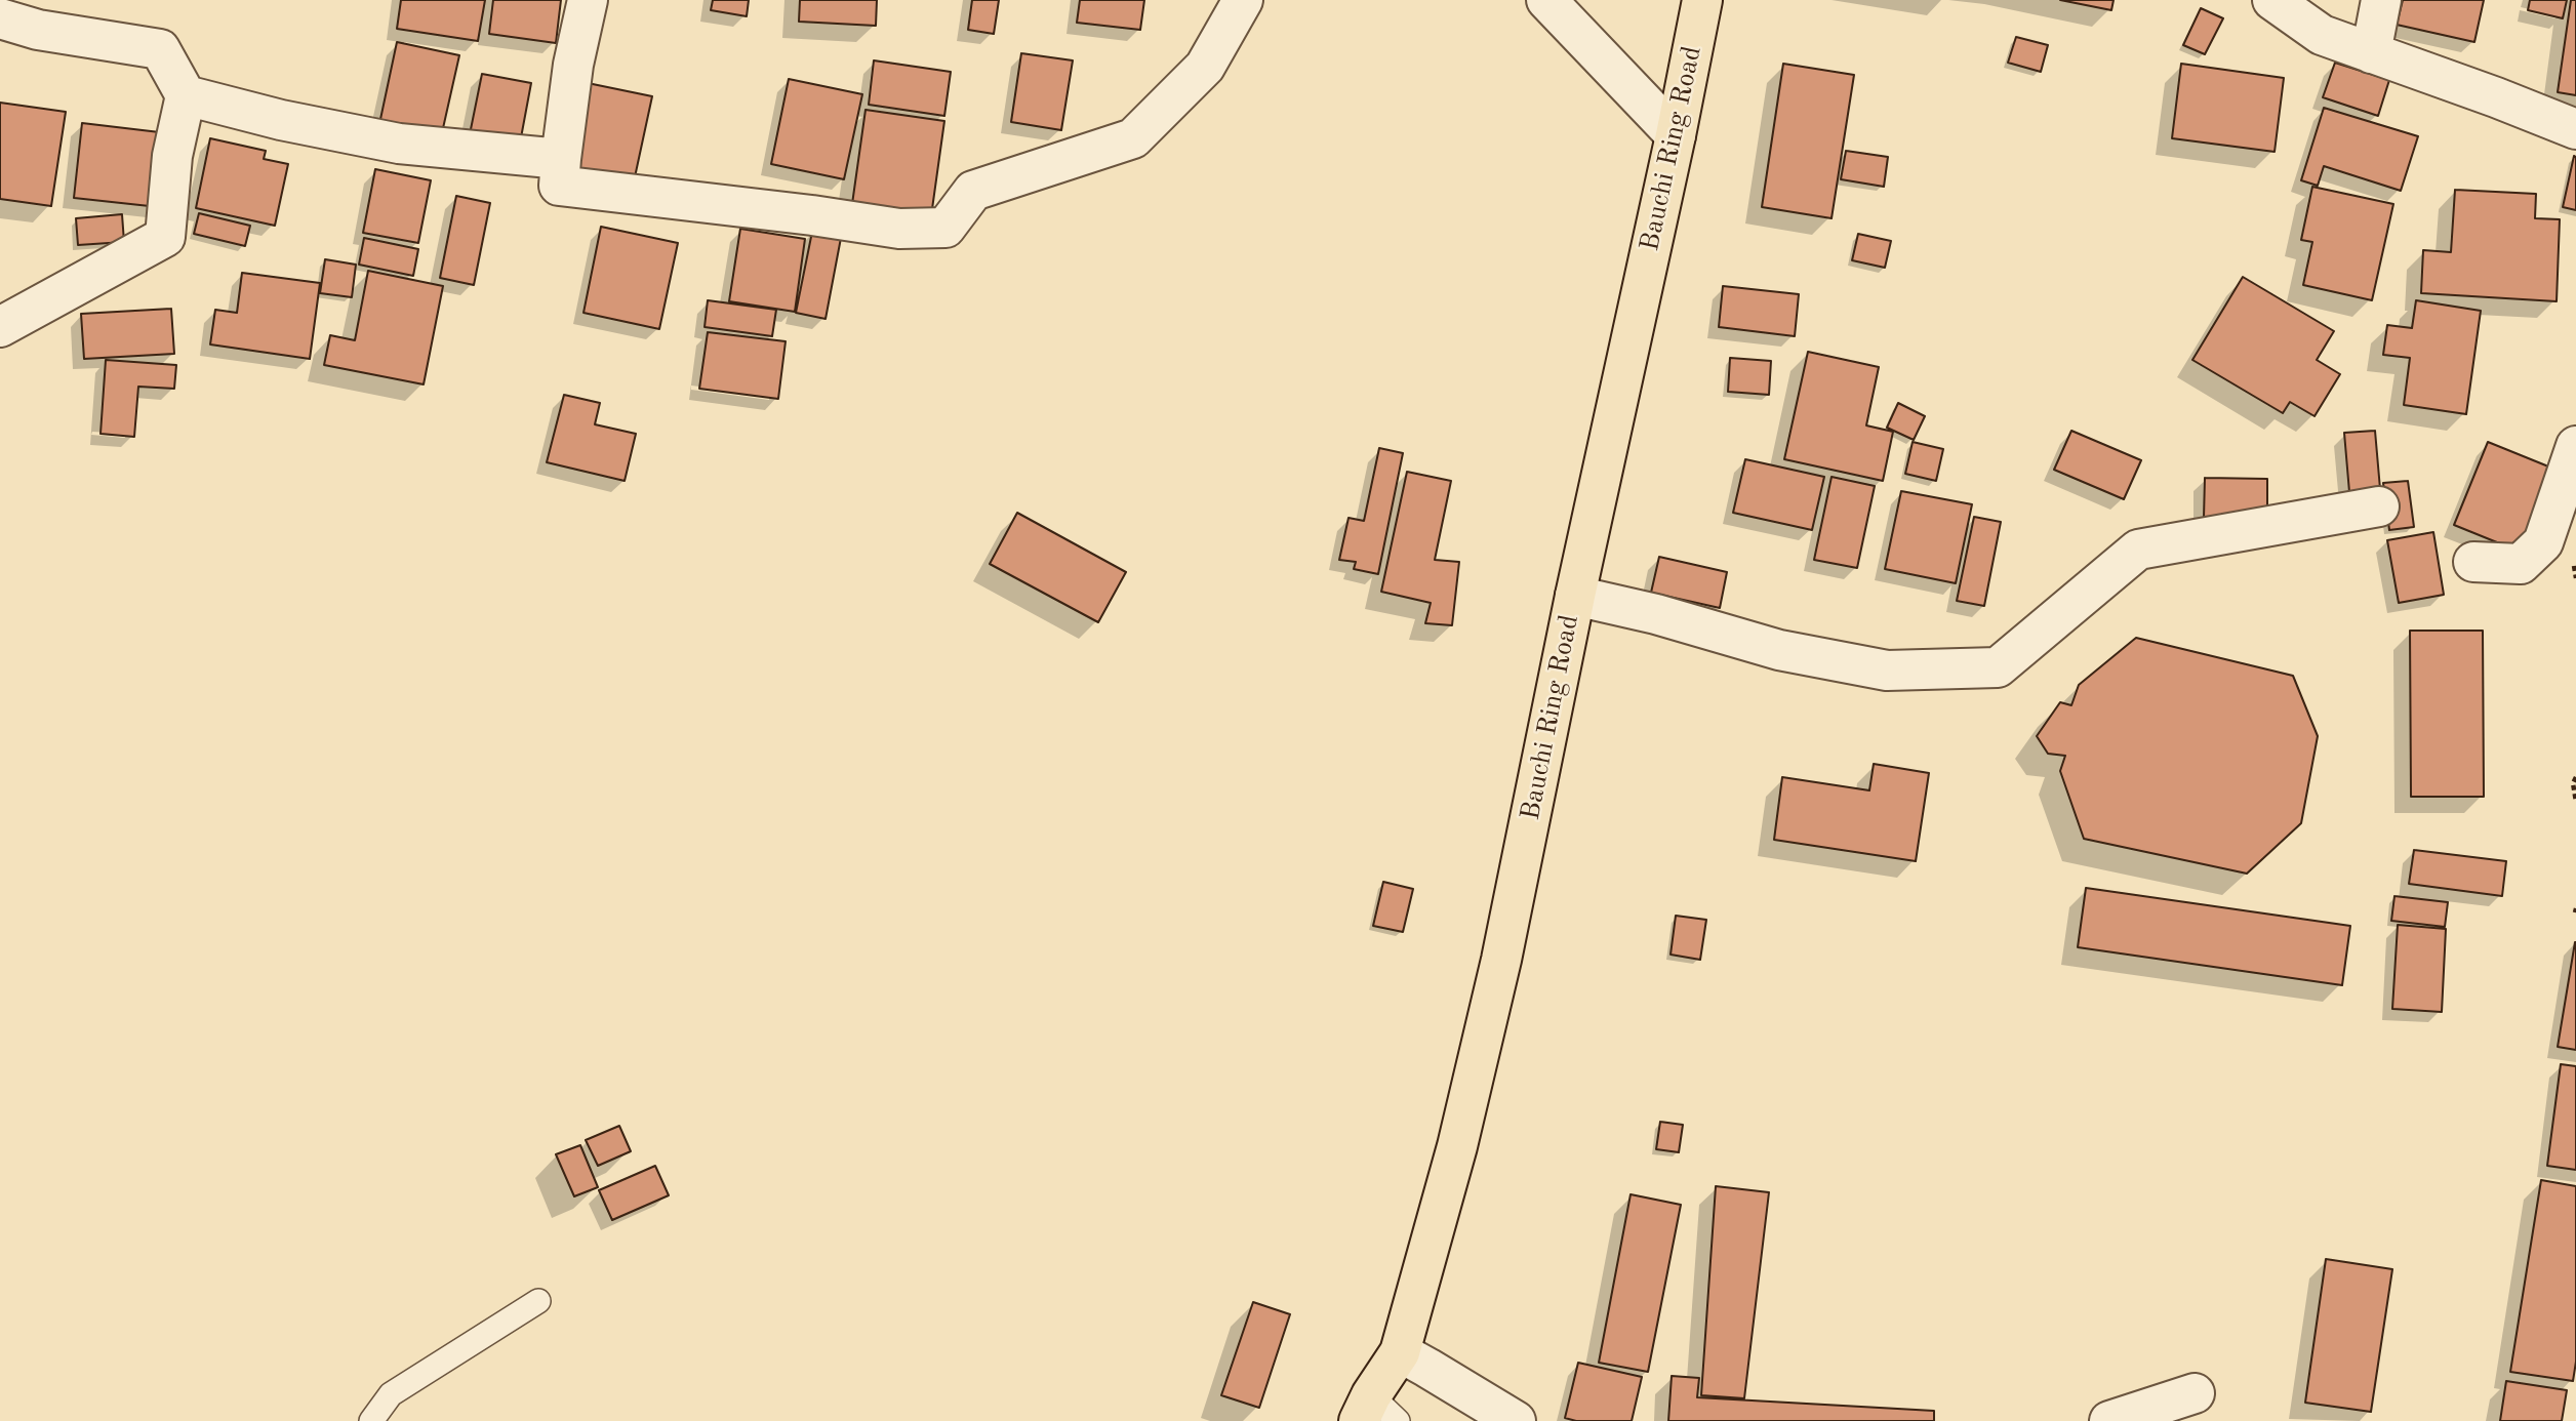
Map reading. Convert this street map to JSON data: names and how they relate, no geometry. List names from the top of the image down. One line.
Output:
{"streets":{"main road":["Bauchi Ring Road"]}}
